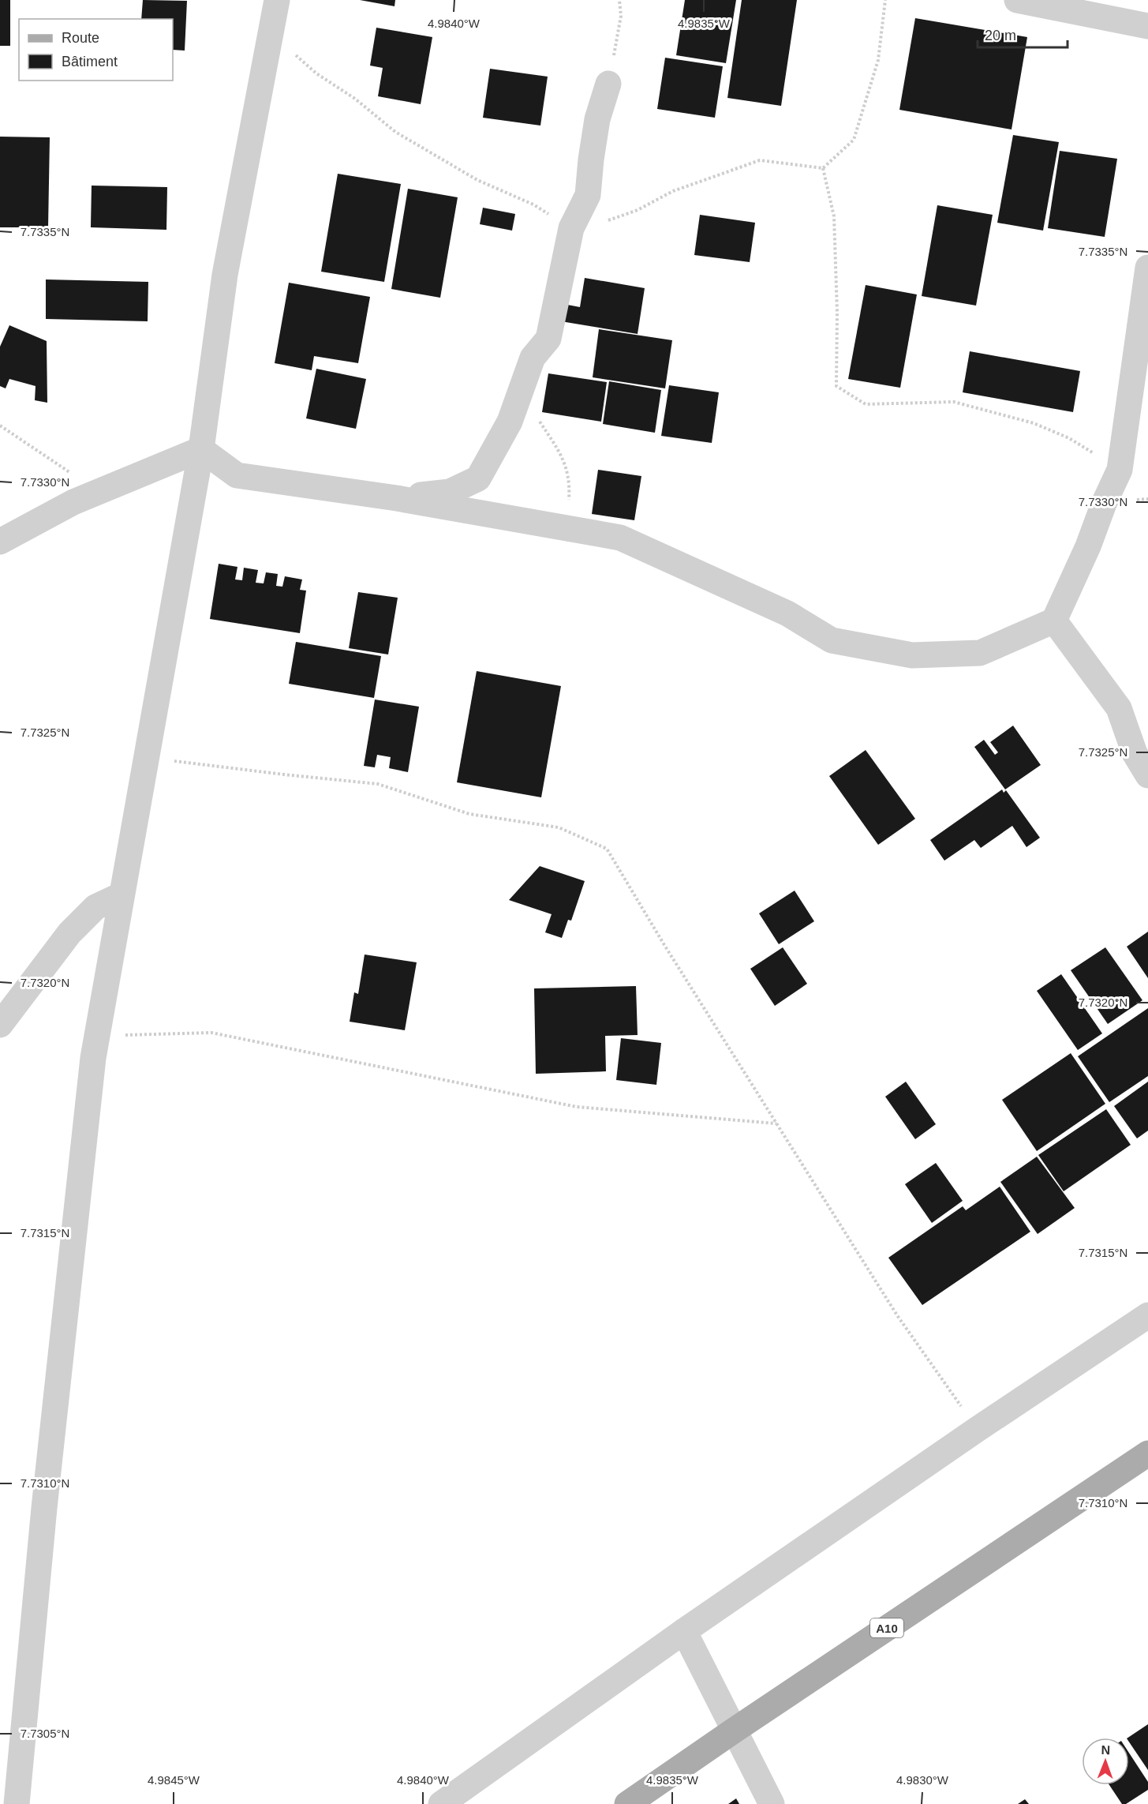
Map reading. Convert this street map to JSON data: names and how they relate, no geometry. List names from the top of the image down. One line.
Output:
{"streets":{"main road":["A10"]},"legend":["Route","Bâtiment"],"scale_bar":"20 m","north":"top","coordinates":["4.9840°W","4.9835°W","7.7335°N","7.7330°N","7.7325°N","7.7320°N","7.7315°N","7.7310°N","7.7305°N","4.9845°W","4.9830°W"]}
